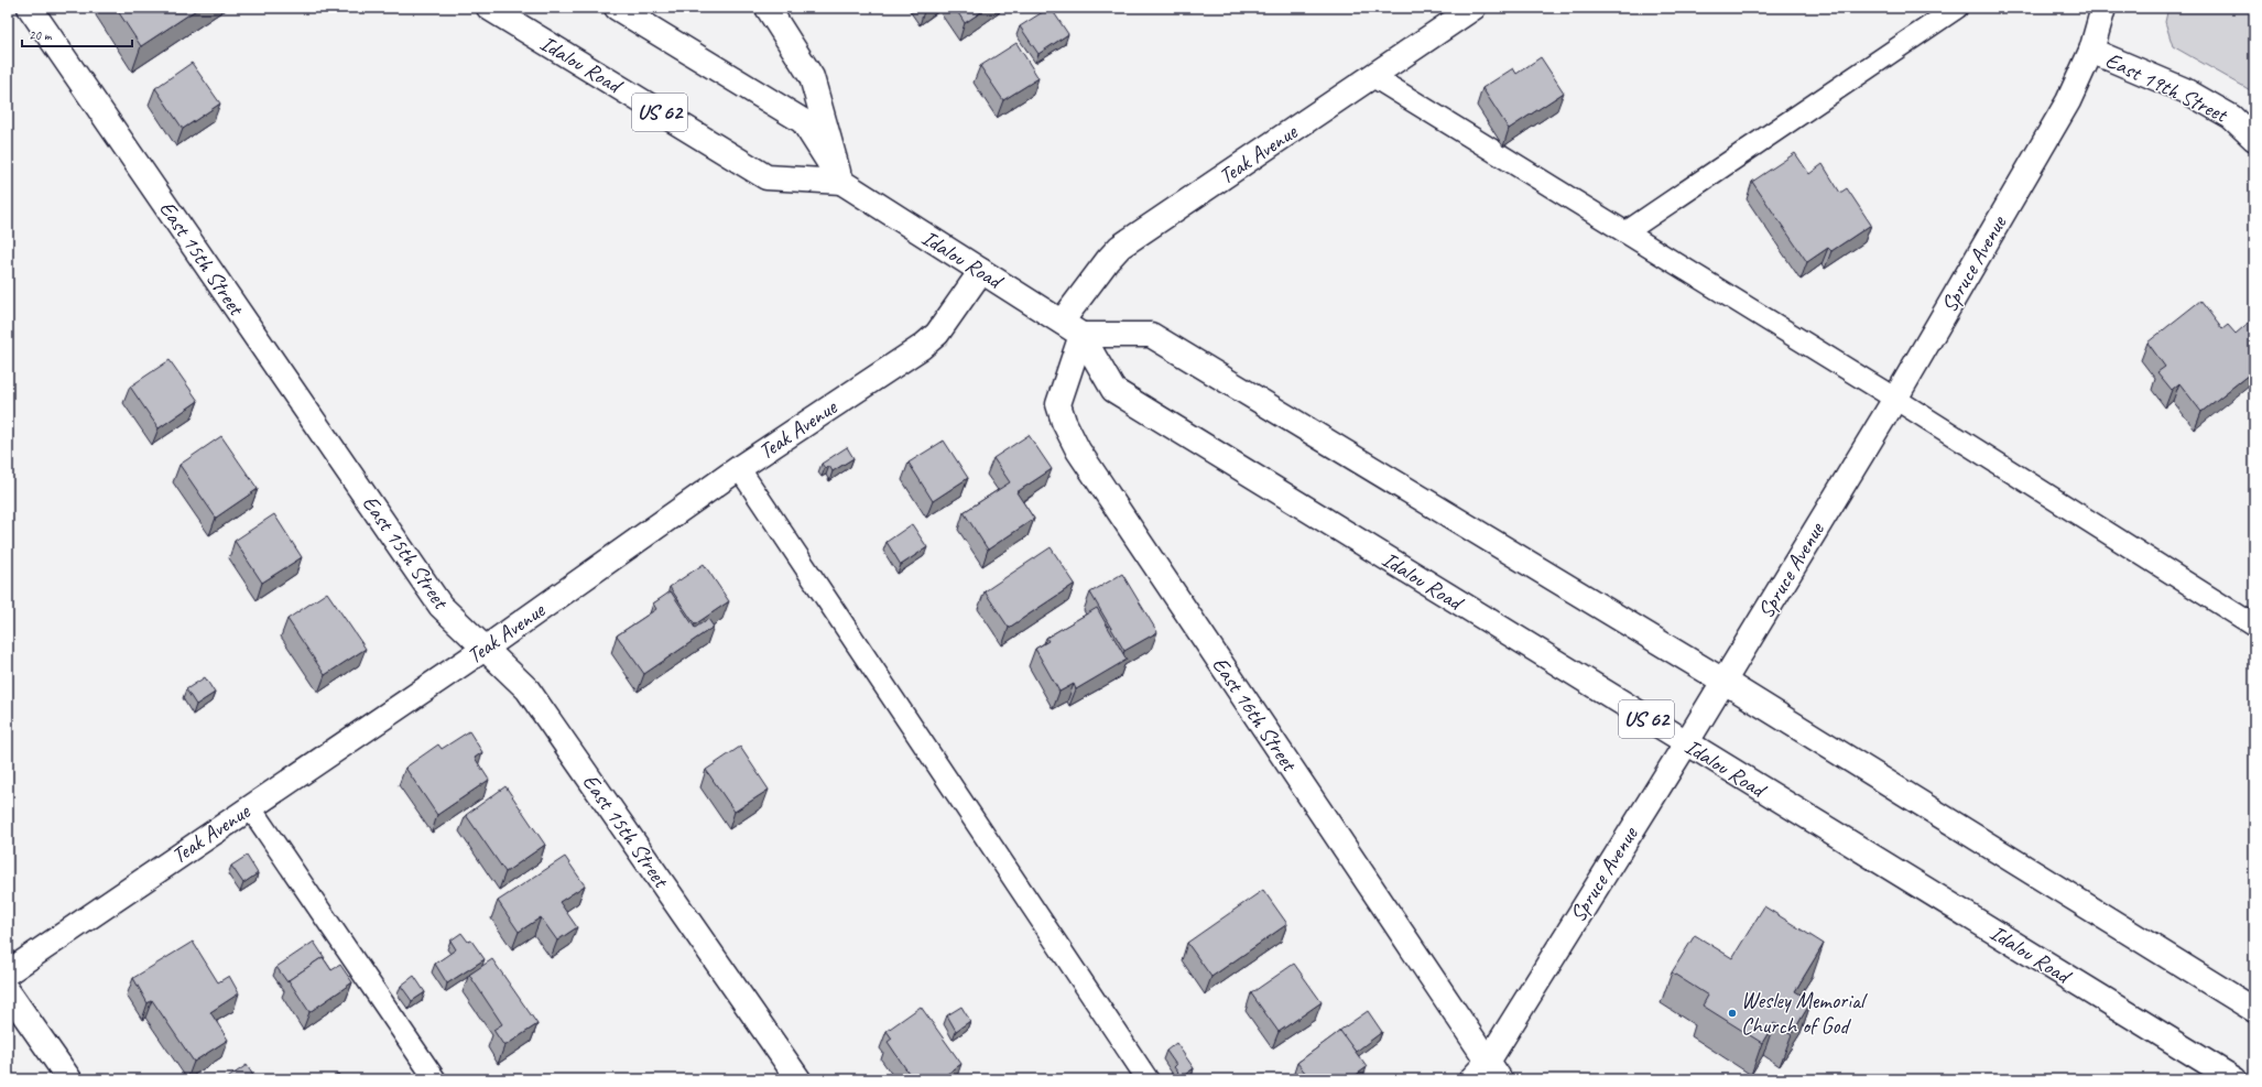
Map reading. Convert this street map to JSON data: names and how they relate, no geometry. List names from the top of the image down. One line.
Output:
{"streets":{"street":["Idalou Road","East 19th Street","US 62","Teak Avenue","East 15th Street","Spruce Avenue","East 16th Street"]},"crossings":[["Idalou Road","Teak Avenue"],["Idalou Road","Spruce Avenue"],["Idalou Road","East 16th Street"],["East 19th Street","Spruce Avenue"],["Teak Avenue","East 15th Street"],["Spruce Avenue","East 16th Street"]],"places":["Wesley Memorial Church of God"],"scale_bar":"20 m"}
